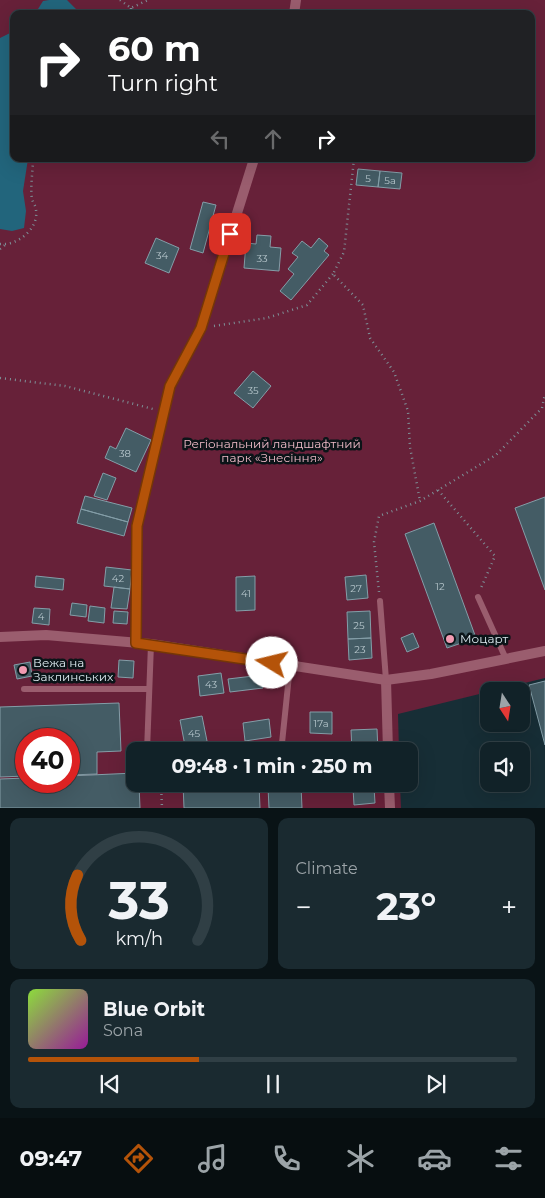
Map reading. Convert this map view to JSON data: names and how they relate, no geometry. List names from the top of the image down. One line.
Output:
{"parks":["Регіональний ландшафтний парк «Знесіння»"],"places":["Моцарт","Вежа на Заклинських"],"house_numbers":["5","5а","34","33","35","38","42","12","27","41","4","25","23","43","17а","45"],"north":"bottom","page":{"turn":["60 m","Turn right"],"limit":"40","trip":"09:48 · 1 min · 250 m","tile":"Climate","heat":["−","23°","+"],"song":["Blue Orbit","Sona"],"tabs":"09:47","gauge":["33","km/h"]}}
